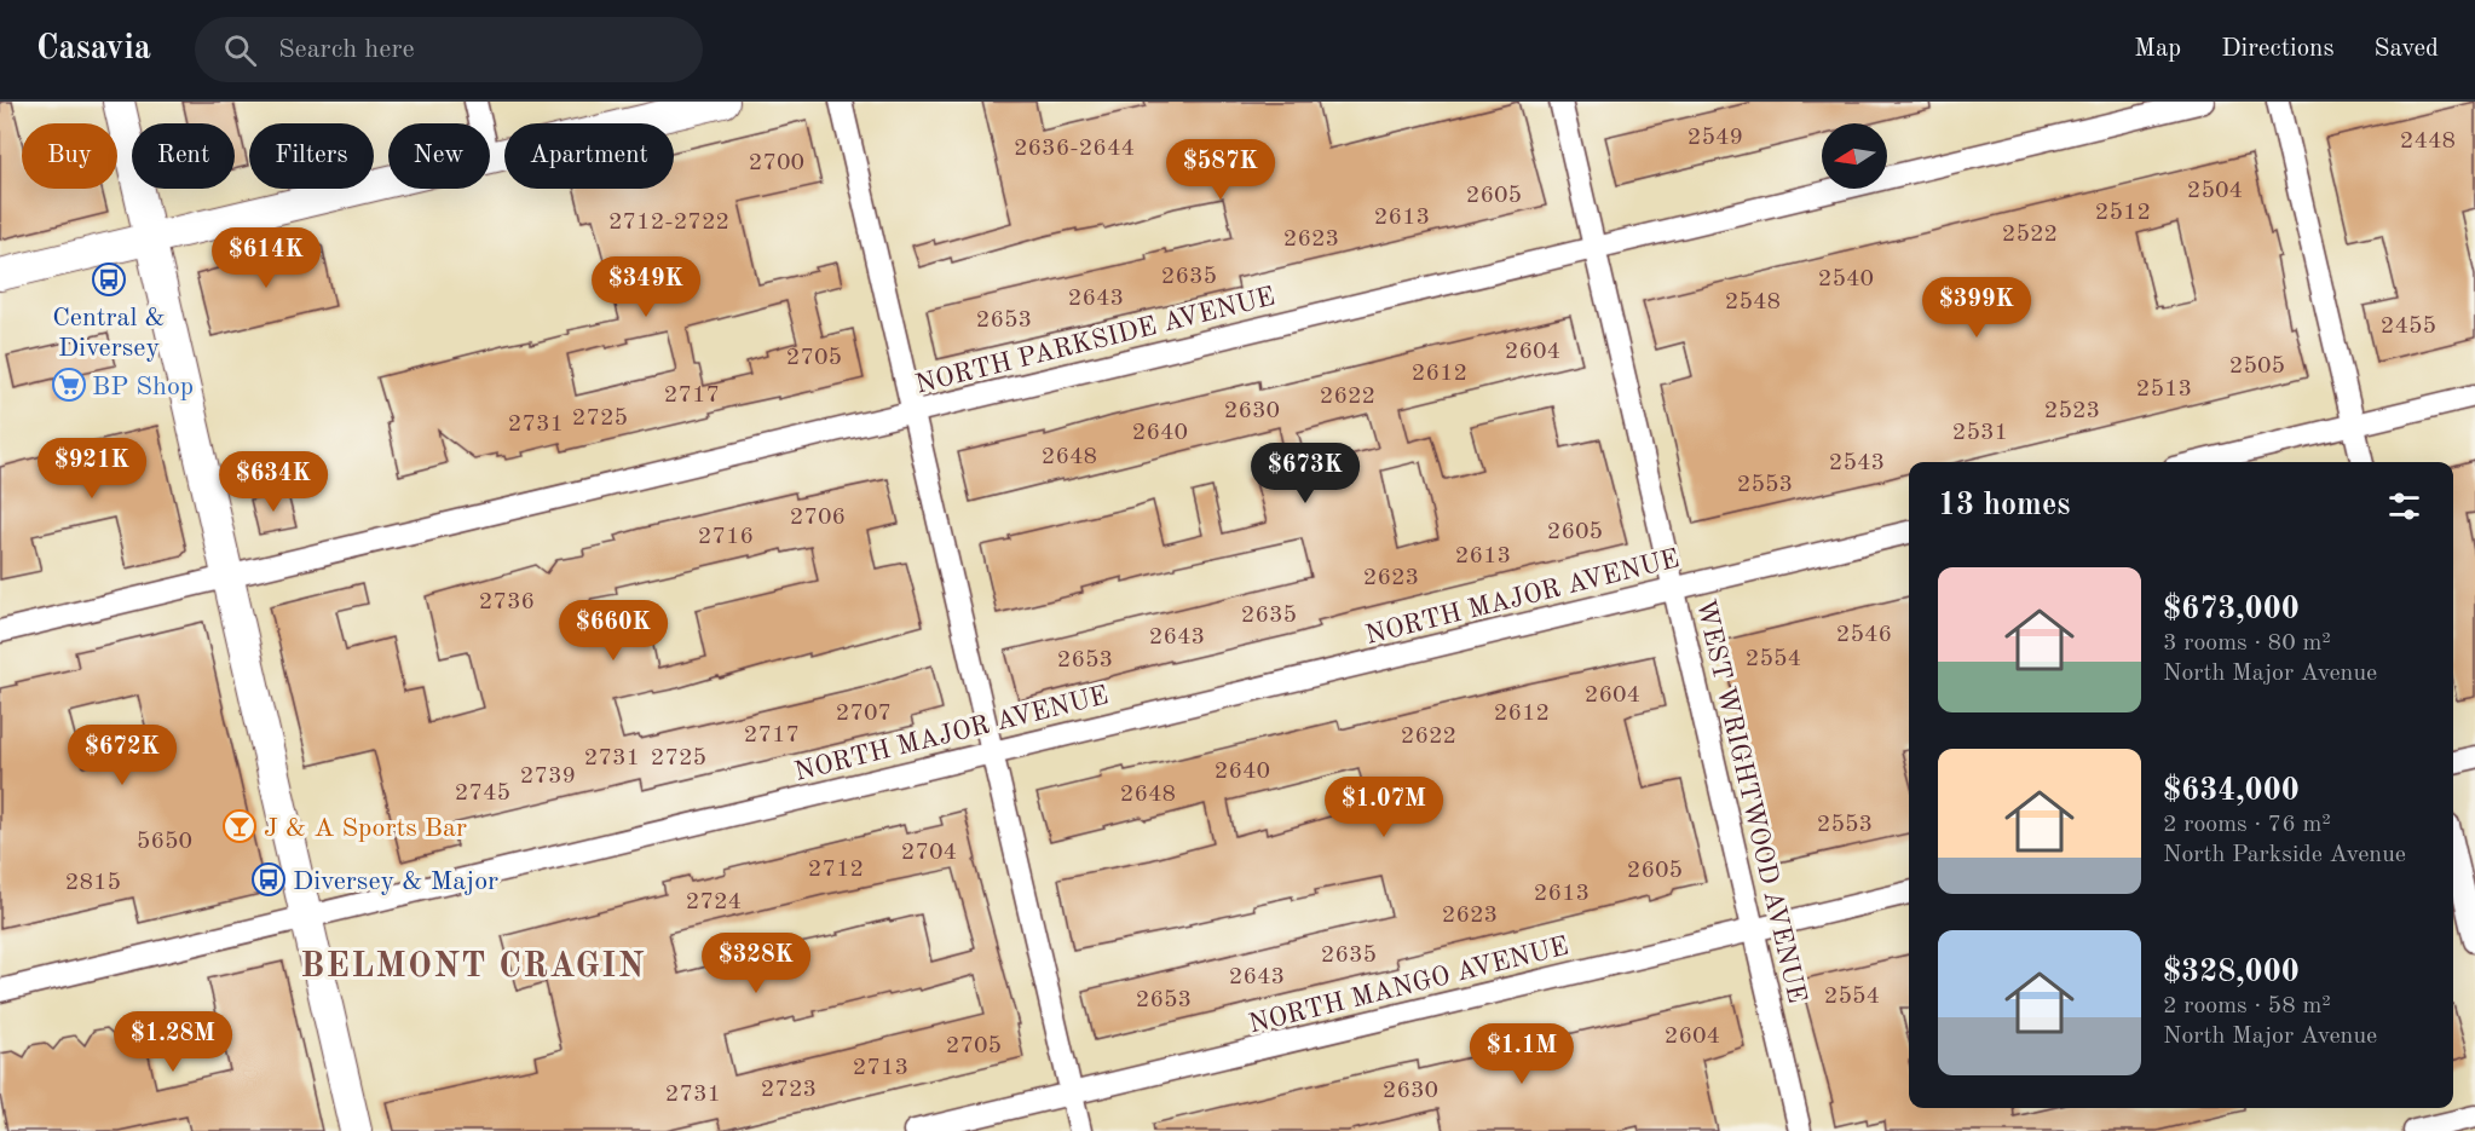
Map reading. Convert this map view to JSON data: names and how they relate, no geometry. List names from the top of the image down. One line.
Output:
{"streets":{"street":["NORTH PARKSIDE AVENUE","NORTH MAJOR AVENUE","WEST WRIGHTWOOD AVENUE","NORTH MANGO AVENUE"]},"crossings":[["NORTH PARKSIDE AVENUE","WEST WRIGHTWOOD AVENUE"],["NORTH MAJOR AVENUE","WEST WRIGHTWOOD AVENUE"],["WEST WRIGHTWOOD AVENUE","NORTH MANGO AVENUE"]],"districts":["BELMONT CRAGIN"],"places":{"bus stop":["Central & Diversey","Diversey & Major"],"supermarket":["BP Shop"],"bar":["J & A Sports Bar"]},"house_numbers":["2549","2448","2636-2644","2700","2504","2605","2512","2613","2712-2722","2522","2623","2635","2540","2643","2548","2653","2455","2604","2705","2505","2612","2513","2717","2622","2630","2523","2725","2731","2640","2531","2648","2543","2553","2706","2605","2716","2613","2623","2736","2635","2546","2643","2554","2653","2604","2707","2612","2717","2622","2731","2725","2640","2739","2745","2648","2553","5650","2704","2712","2605","2815","2613","2724","2623","2635","2643","2554","2653","2604","2705","2713","2723","2630","2731"],"north":"left","page":{"header":"Casavia","search":"Search here","nav":["Map","Directions","Saved"],"chip":["Buy","Rent","Filters","New","Apartment"],"price":["$587K","$614K","$349K","$399K","$921K","$673K","$634K","$660K","$672K","$1.07M","$328K","$1.28M","$1.1M"],"heading":"13 homes","list":[{"name":"$673,000","note":"3 rooms · 80 m² · North Major Avenue"},{"name":"$634,000","note":"2 rooms · 76 m² · North Parkside Avenue"},{"name":"$328,000","note":"2 rooms · 58 m² · North Major Avenue"}]}}
